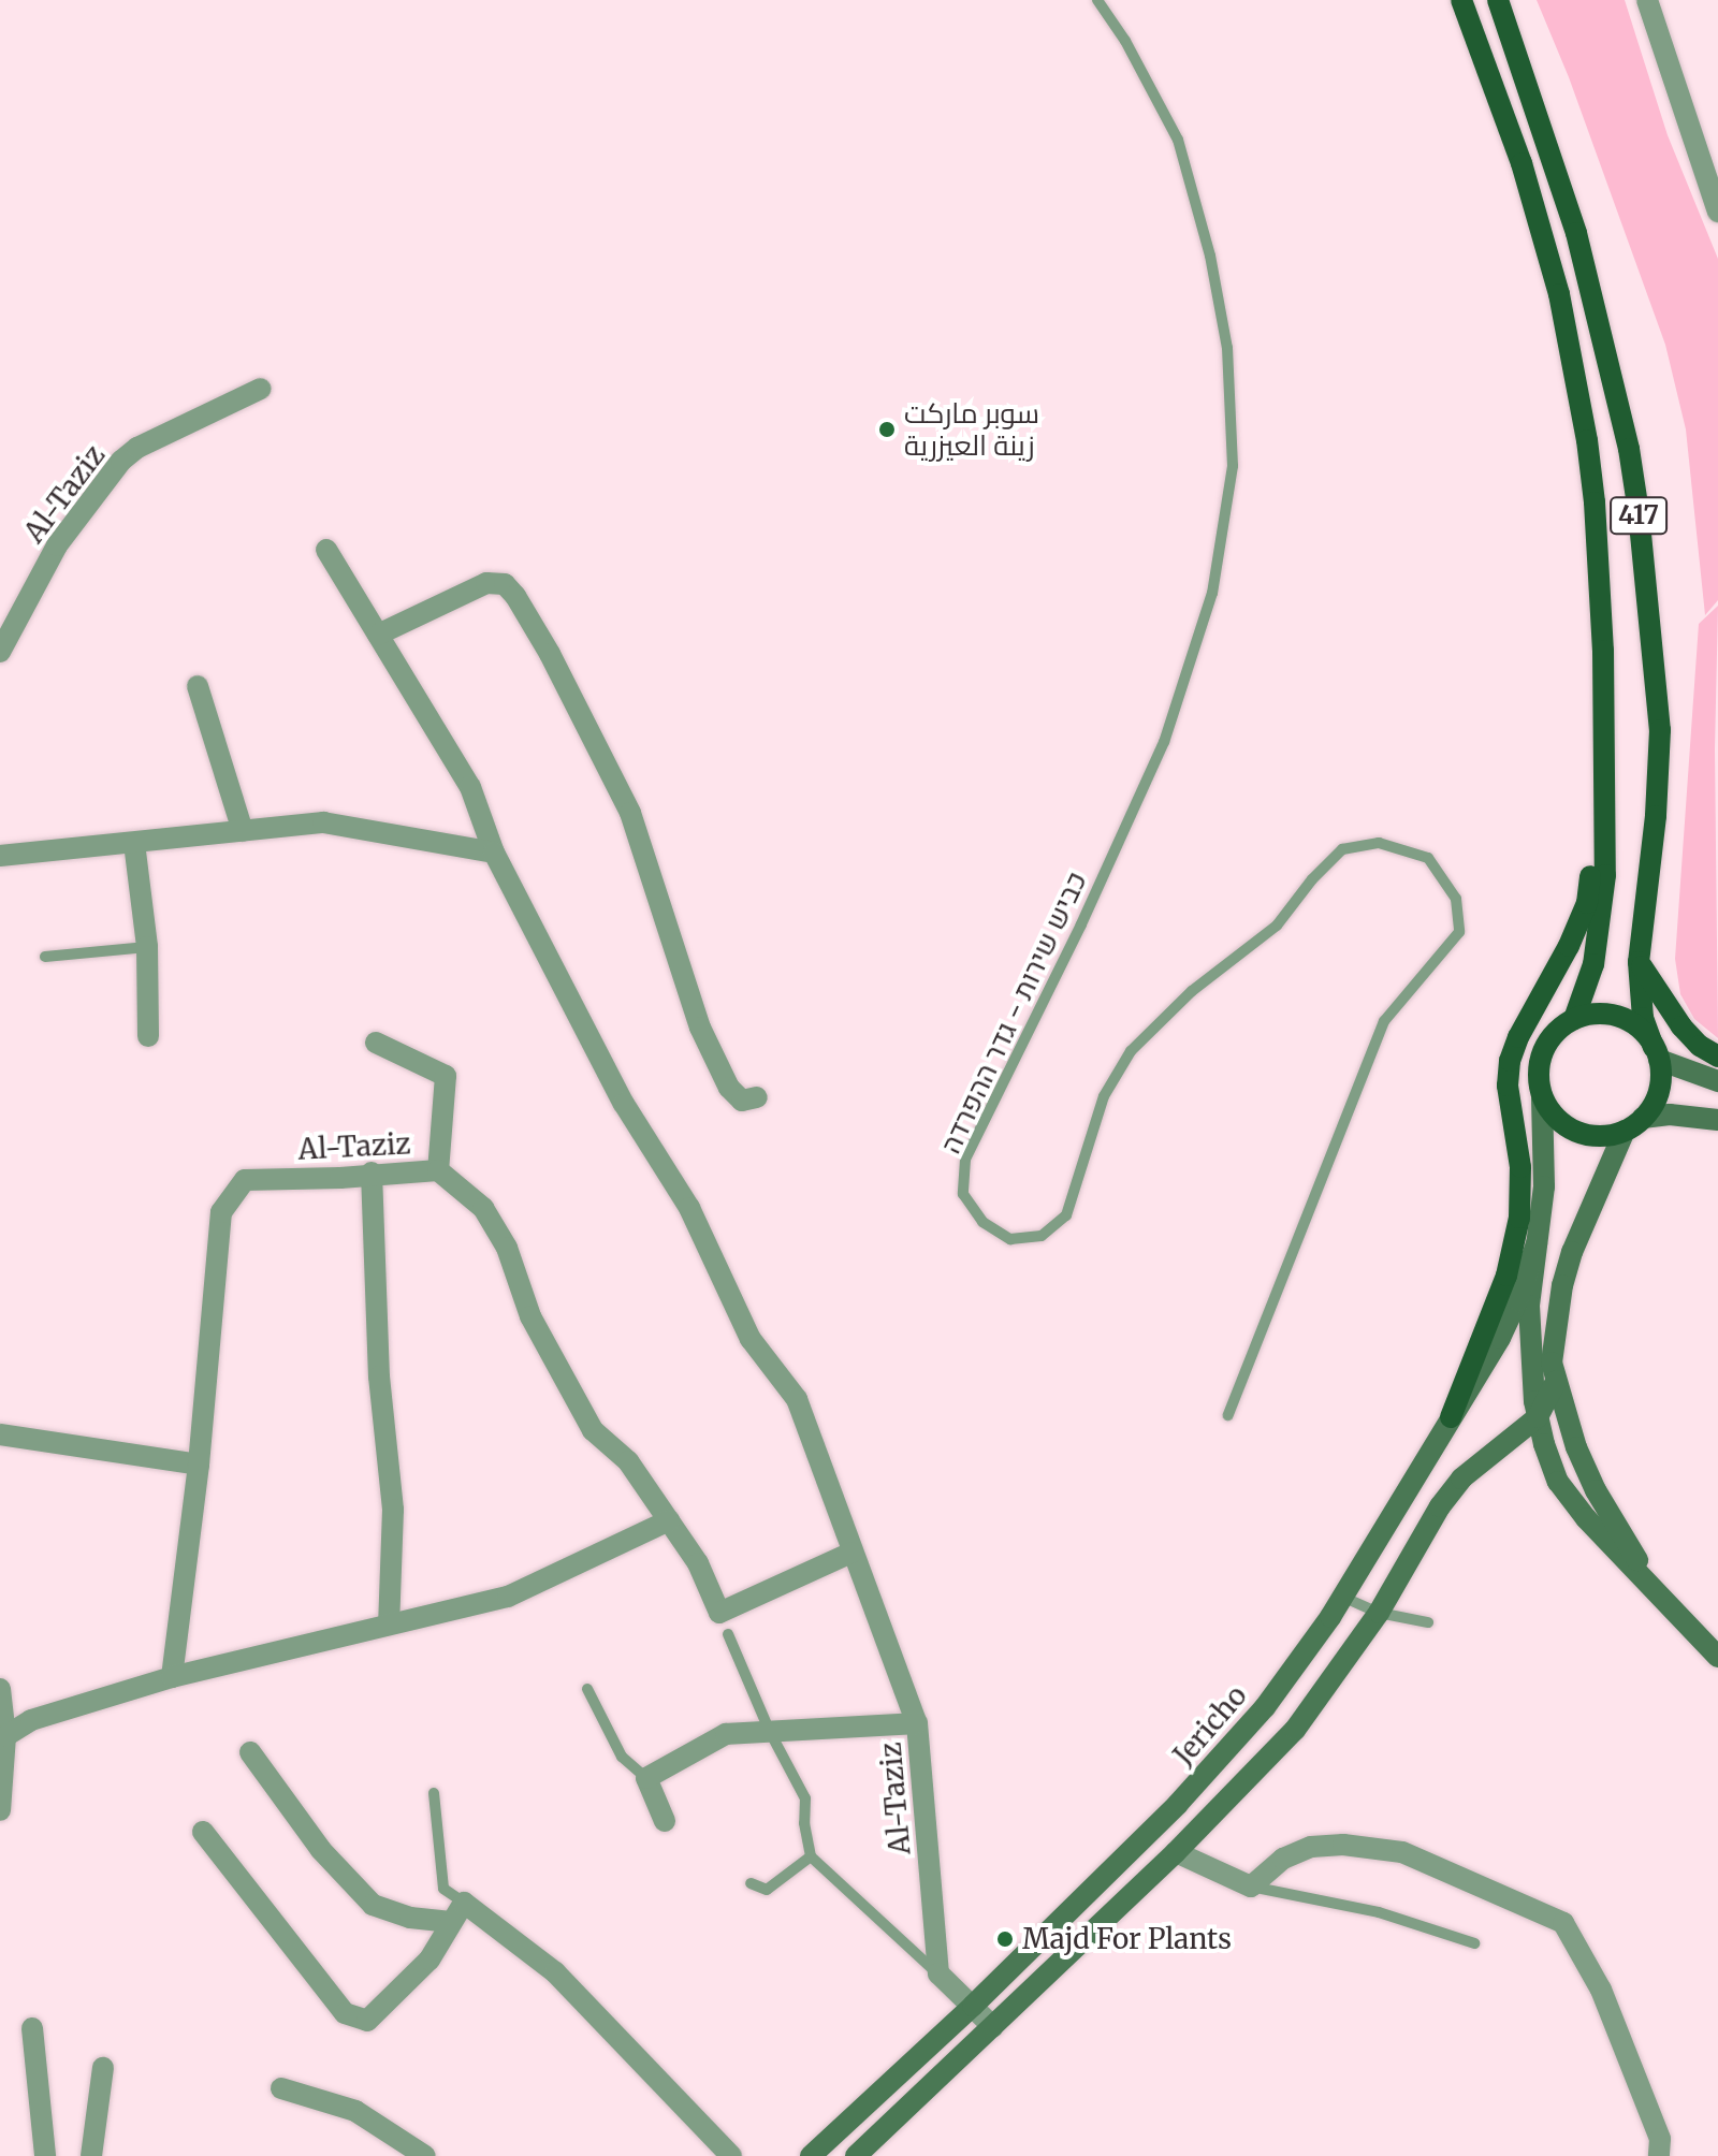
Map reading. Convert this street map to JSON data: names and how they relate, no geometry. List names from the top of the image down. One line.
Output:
{"streets":{"main road":["417","Jericho"],"street":["Al-Taziz"],"lane":["כביש שירות - גדר ההפרדה"]},"places":["سوبر ماركت زينة العيزرية","Majd For Plants"]}
